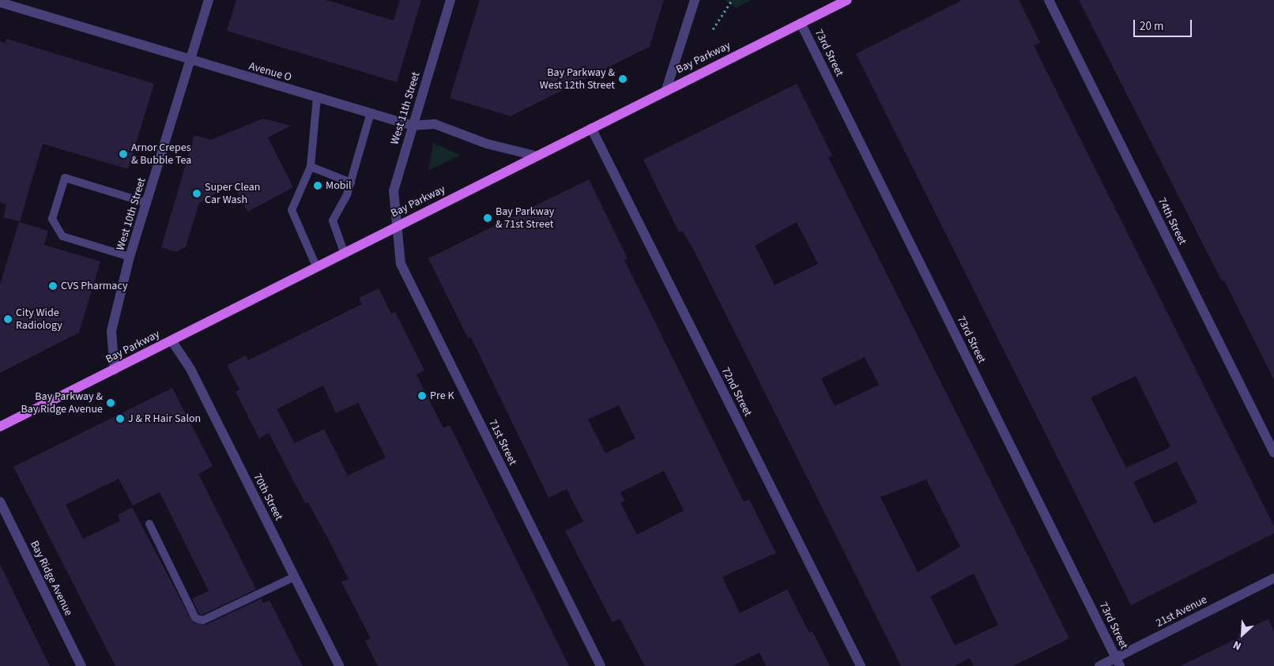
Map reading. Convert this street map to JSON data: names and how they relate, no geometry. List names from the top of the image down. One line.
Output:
{"streets":{"main road":["Bay Parkway"],"street":["73rd Street","Avenue O","West 11th Street","West 10th Street","74th Street","72nd Street","71st Street","70th Street","Bay Ridge Avenue","21st Avenue"]},"crossings":[["73rd Street","Bay Parkway"],["73rd Street","21st Avenue"],["Bay Parkway","Avenue O"],["Bay Parkway","West 11th Street"],["Bay Parkway","West 10th Street"],["Bay Parkway","72nd Street"],["Bay Parkway","71st Street"],["Bay Parkway","70th Street"],["Avenue O","West 11th Street"],["Avenue O","West 10th Street"],["West 11th Street","71st Street"]],"places":["Bay Parkway & West 12th Street","Arnor Crepes & Bubble Tea","Mobil","Super Clean Car Wash","Bay Parkway & 71st Street","CVS Pharmacy","City Wide Radiology","Pre K","Bay Parkway & Bay Ridge Avenue","J & R Hair Salon"],"scale_bar":"20 m","north":"bottom left"}
